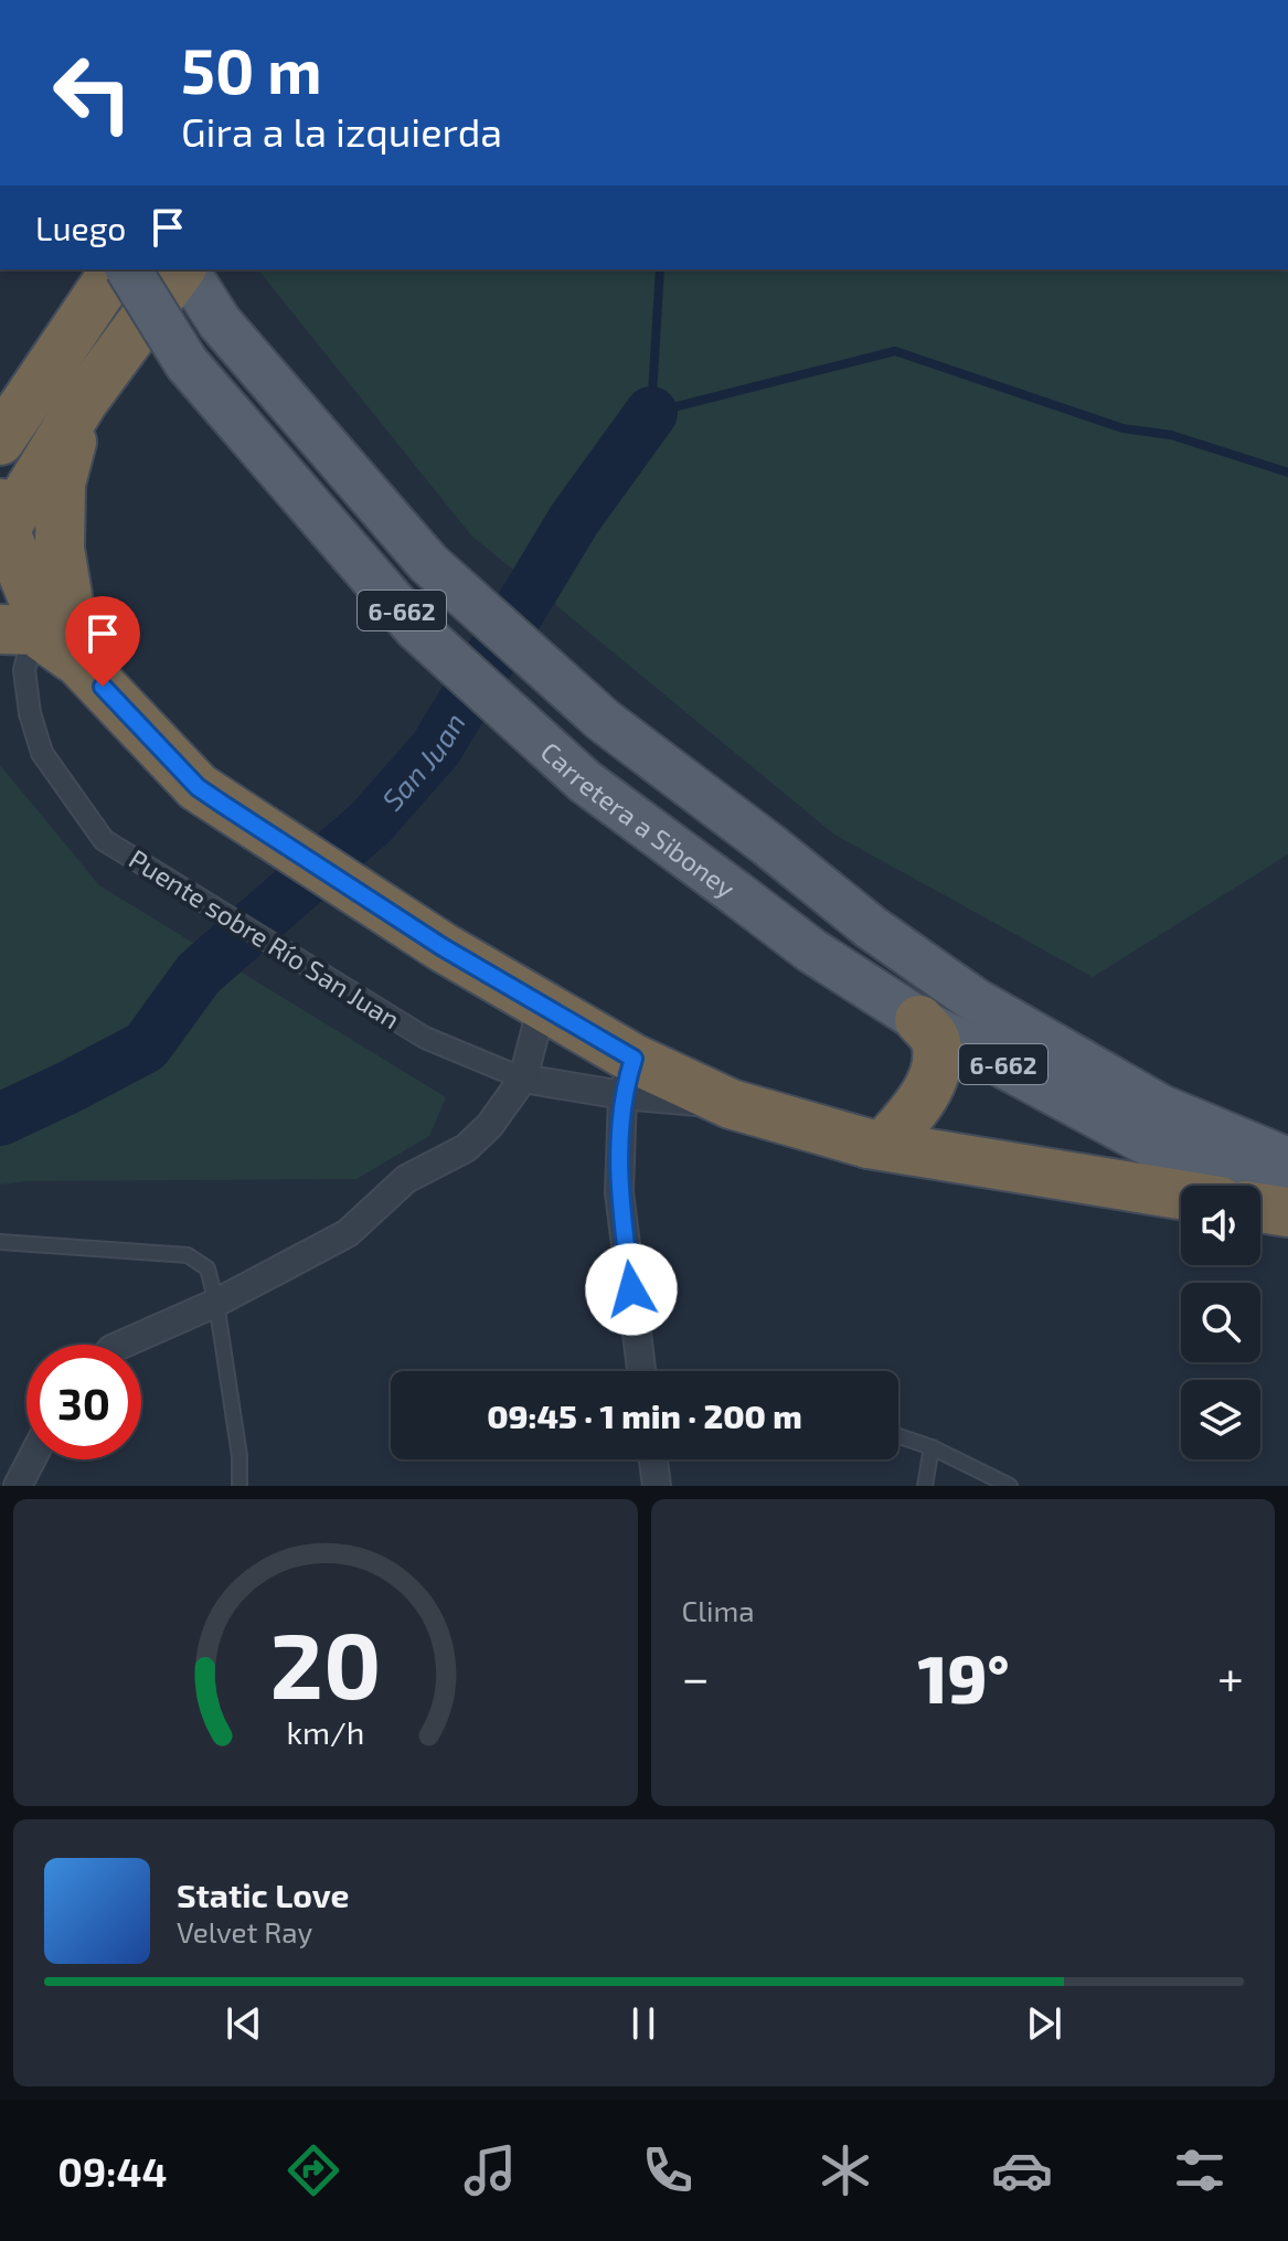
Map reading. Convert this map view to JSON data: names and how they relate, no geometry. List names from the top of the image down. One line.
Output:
{"streets":{"main road":["6-662","Carretera a Siboney"],"street":["Puente sobre Río San Juan"]},"water":["San Juan"],"page":{"turn":["50 m","Gira a la izquierda"],"then":"Luego","limit":"30","trip":"09:45 · 1 min · 200 m","tile":"Clima","heat":["−","19°","+"],"song":["Static Love","Velvet Ray"],"tabs":"09:44","gauge":["20","km/h"]}}
